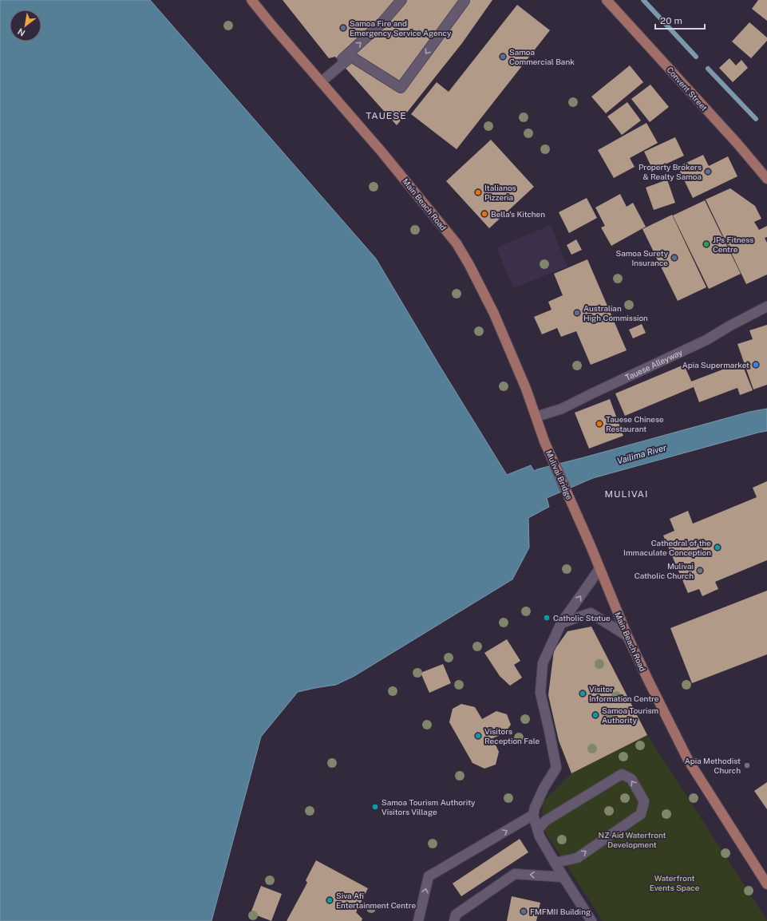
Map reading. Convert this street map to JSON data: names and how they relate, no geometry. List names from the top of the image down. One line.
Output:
{"streets":{"main road":["Convent Street","Main Beach Road","Mulivai Bridge"],"street":["Tauese Alleyway"]},"crossings":[["Main Beach Road","Tauese Alleyway"],["Main Beach Road","Mulivai Bridge"]],"districts":["TAUESE","MULIVAI"],"water":["Vailima River"],"parks":["NZ Aid Waterfront Development","Waterfront Events Space"],"places":["Samoa Fire and Emergency Service Agency","Samoa Commercial Bank","Property Brokers & Realty Samoa","Italianos Pizzeria","Bella's Kitchen","JPs Fitness Centre","Samoa Surety Insurance","Australian High Commission","Apia Supermarket","Tauese Chinese Restaurant","Cathedral of the Immaculate Conception","Mulivai Catholic Church","Catholic Statue","Visitor Information Centre","Samoa Tourism Authority","Visitors Reception Fale","Apia Methodist Church","Samoa Tourism Authority Visitors Village","Siva Afi Entertainment Centre","FMFMII Building"],"scale_bar":"20 m","north":"bottom left"}
